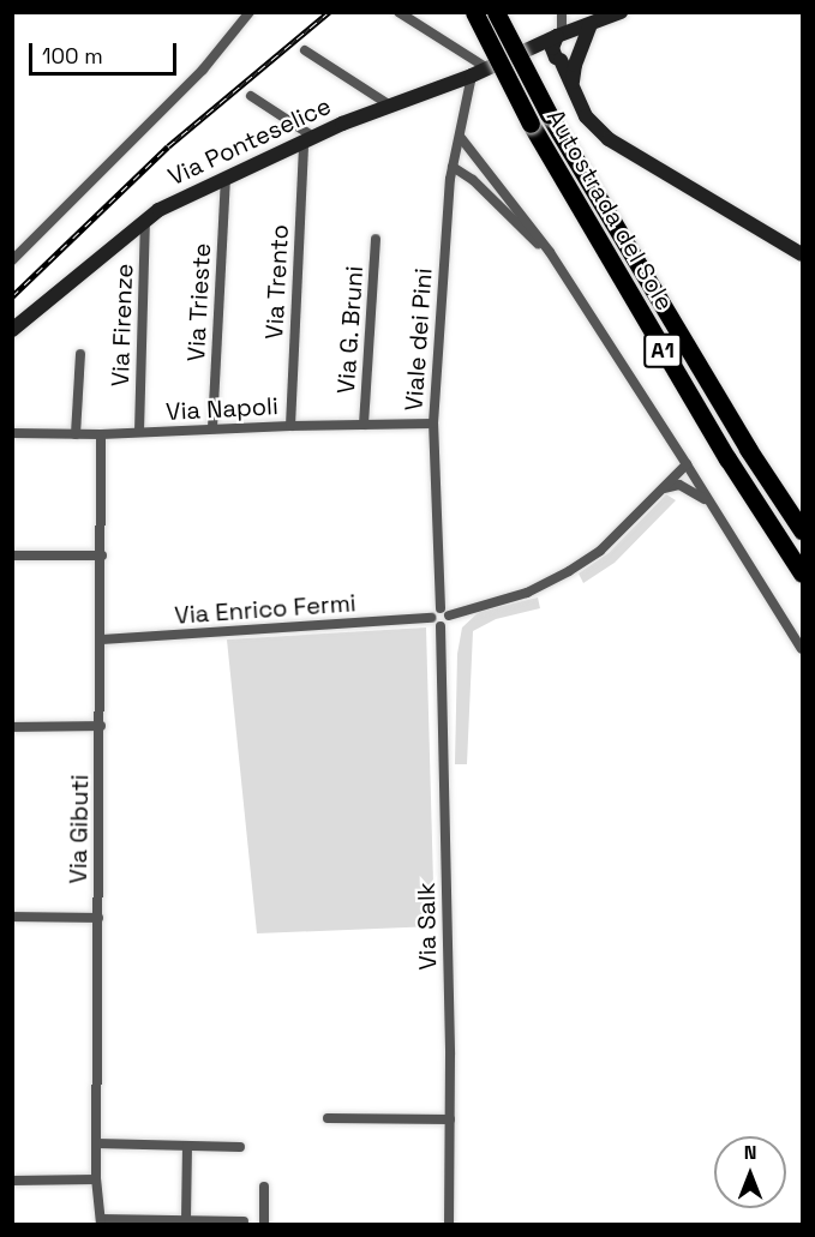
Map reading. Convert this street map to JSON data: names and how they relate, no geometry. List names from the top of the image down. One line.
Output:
{"streets":{"highway":["Autostrada del Sole","A1"],"street":["Via Ponteselice","Via Trento","Via Trieste","Via Firenze","Via G. Bruni","Viale dei Pini","Via Napoli","Via Enrico Fermi","Via Gibuti","Via Salk"]},"crossings":[["Via Ponteselice","Via Trento"],["Via Ponteselice","Via Trieste"],["Via Ponteselice","Via Firenze"],["Via Ponteselice","Viale dei Pini"],["Via Trento","Via Napoli"],["Via Trieste","Via Napoli"],["Via Firenze","Via Napoli"],["Via G. Bruni","Via Napoli"],["Viale dei Pini","Via Napoli"],["Via Napoli","Via Gibuti"],["Via Enrico Fermi","Via Gibuti"]],"scale_bar":"100 m","north":"top"}
